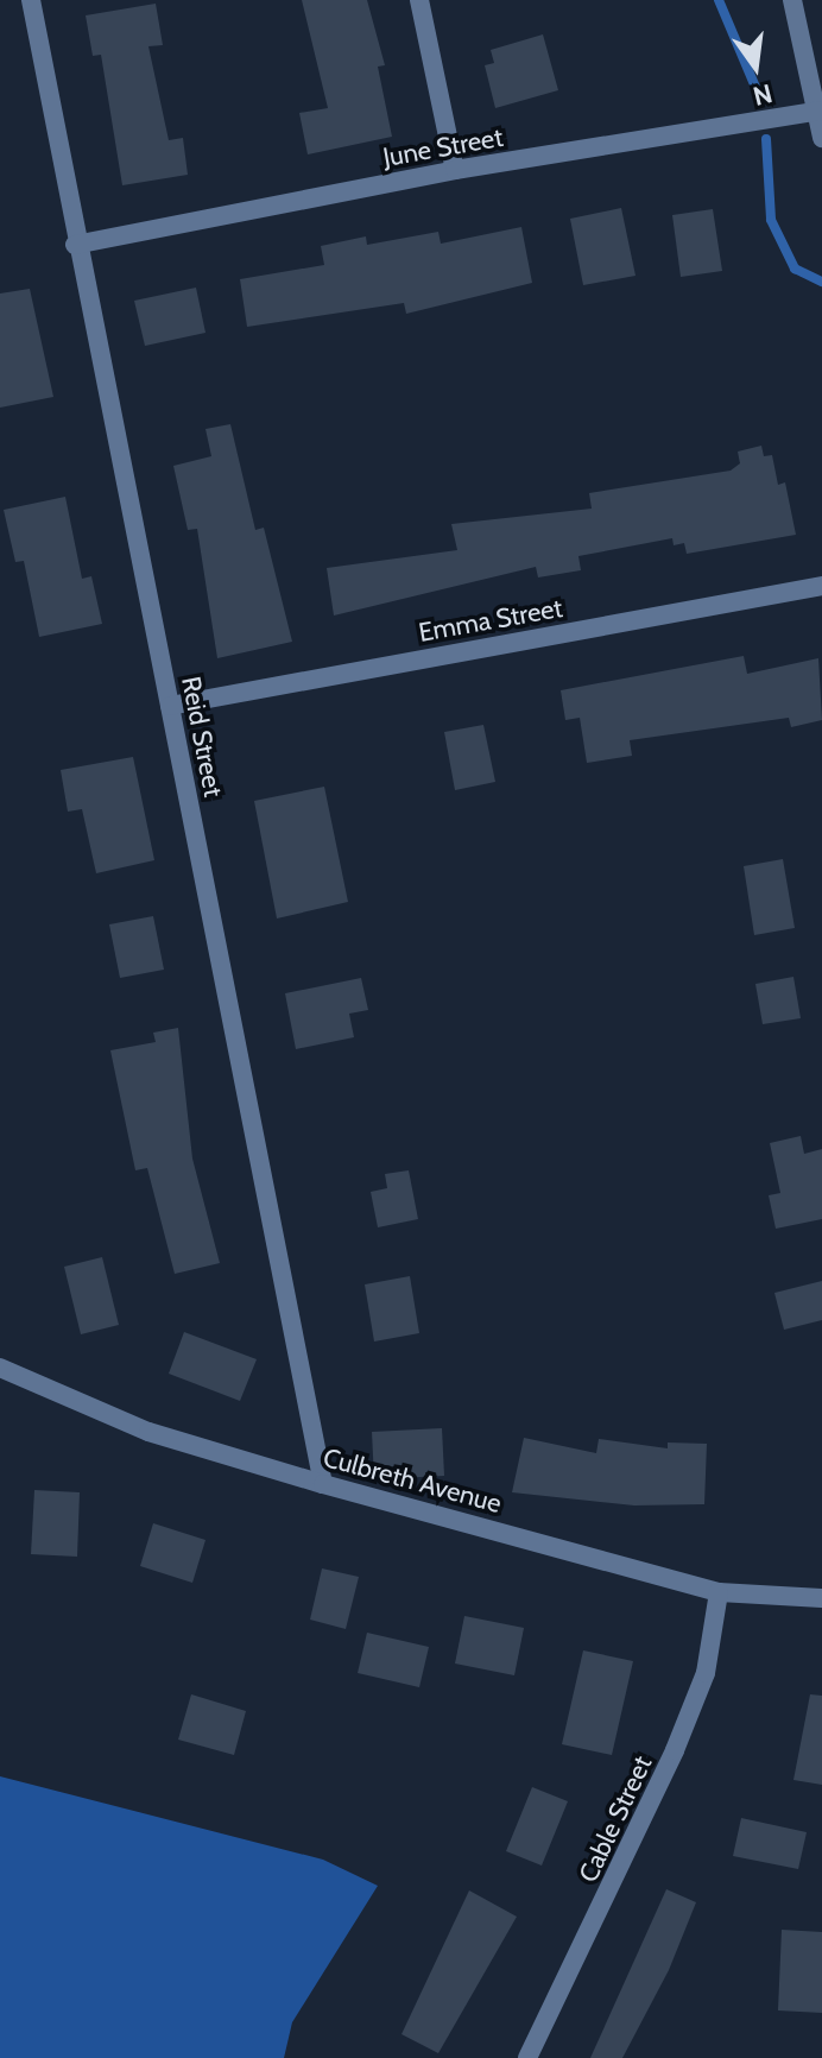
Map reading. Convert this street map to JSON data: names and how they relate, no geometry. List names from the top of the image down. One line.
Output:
{"streets":{"street":["June Street","Emma Street","Reid Street","Culbreth Avenue","Cable Street"]},"crossings":[["June Street","Reid Street"],["Emma Street","Reid Street"],["Reid Street","Culbreth Avenue"],["Culbreth Avenue","Cable Street"]],"north":"bottom"}
